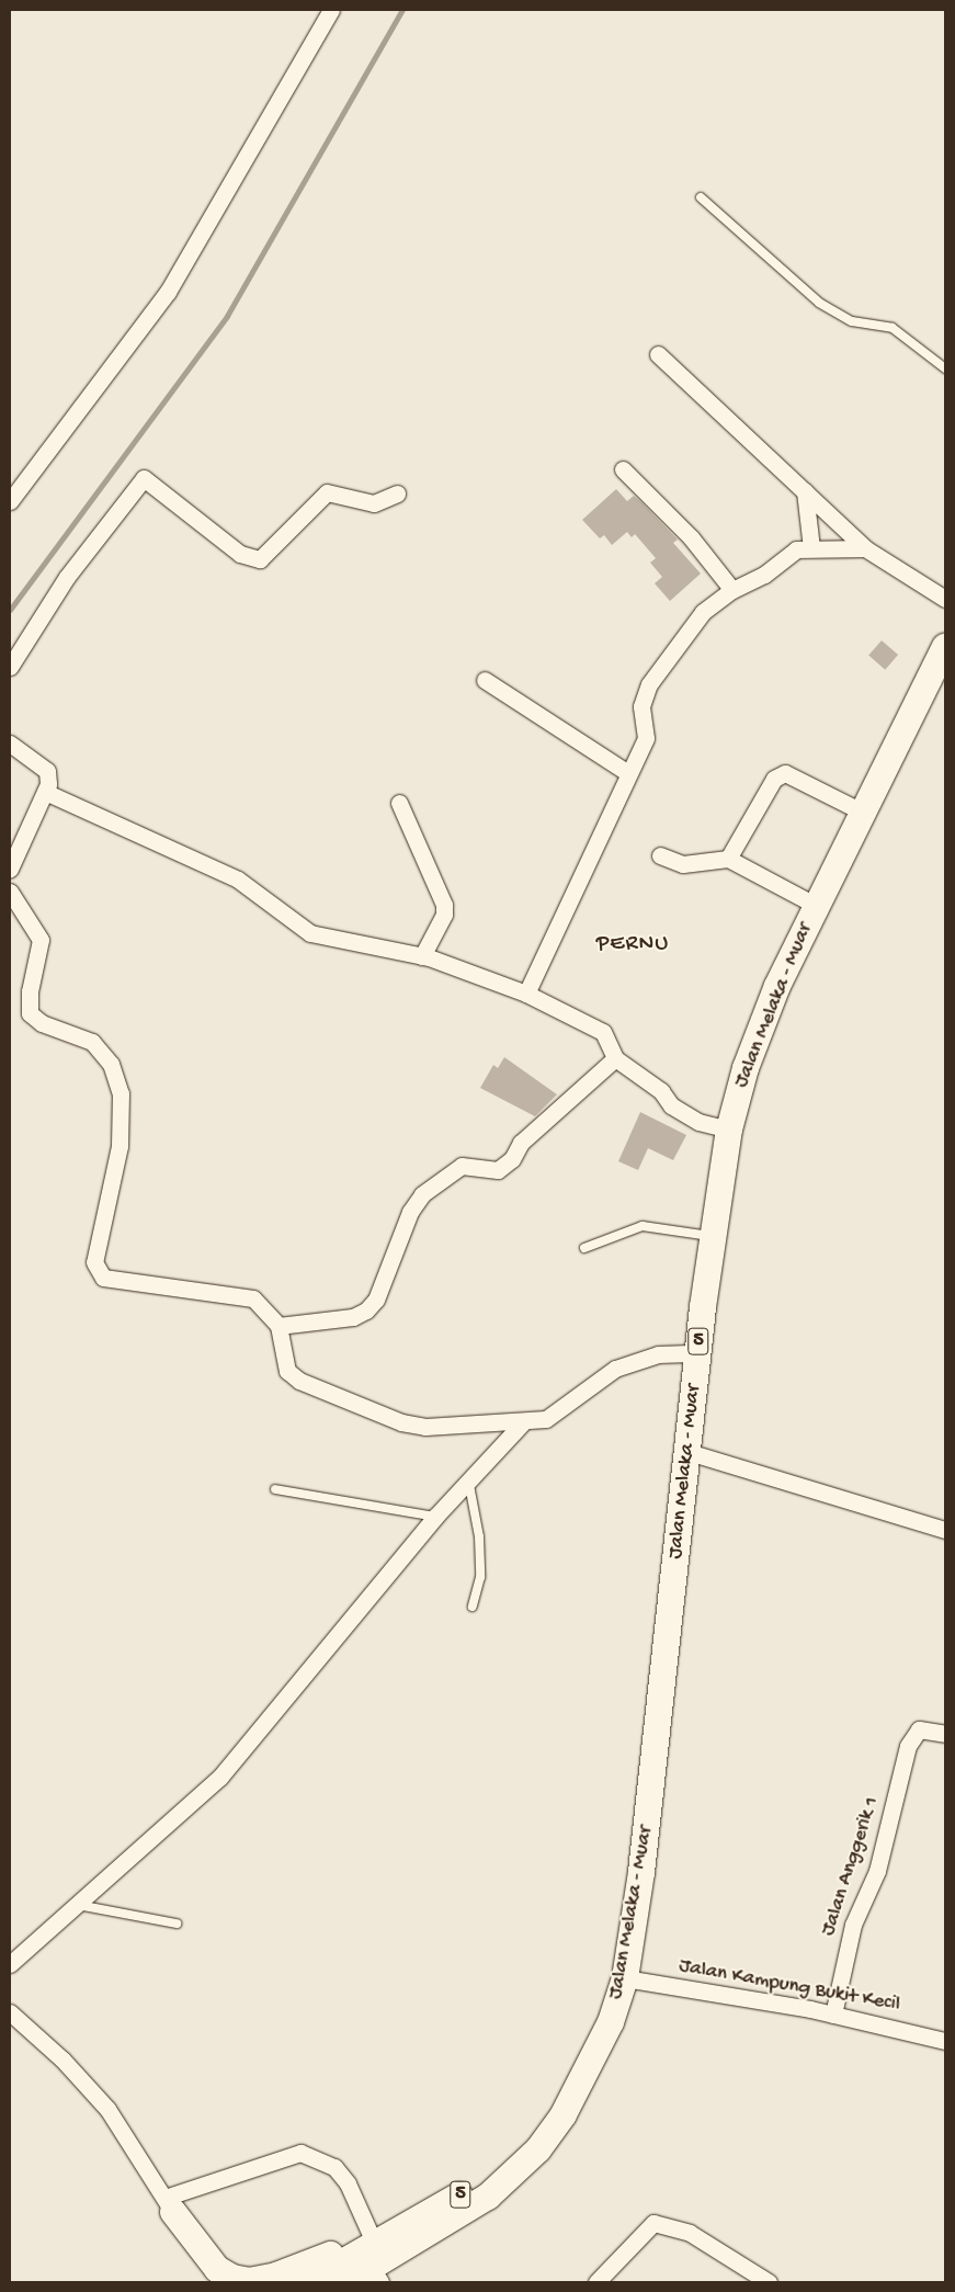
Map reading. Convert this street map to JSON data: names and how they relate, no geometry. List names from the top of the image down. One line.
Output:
{"streets":{"main road":["Jalan Melaka - Muar","5"],"street":["Jalan Anggerik 1","Jalan Kampung Bukit Kecil"]},"crossings":[["Jalan Melaka - Muar","Jalan Kampung Bukit Kecil"],["Jalan Anggerik 1","Jalan Kampung Bukit Kecil"]],"districts":["PERNU"]}
